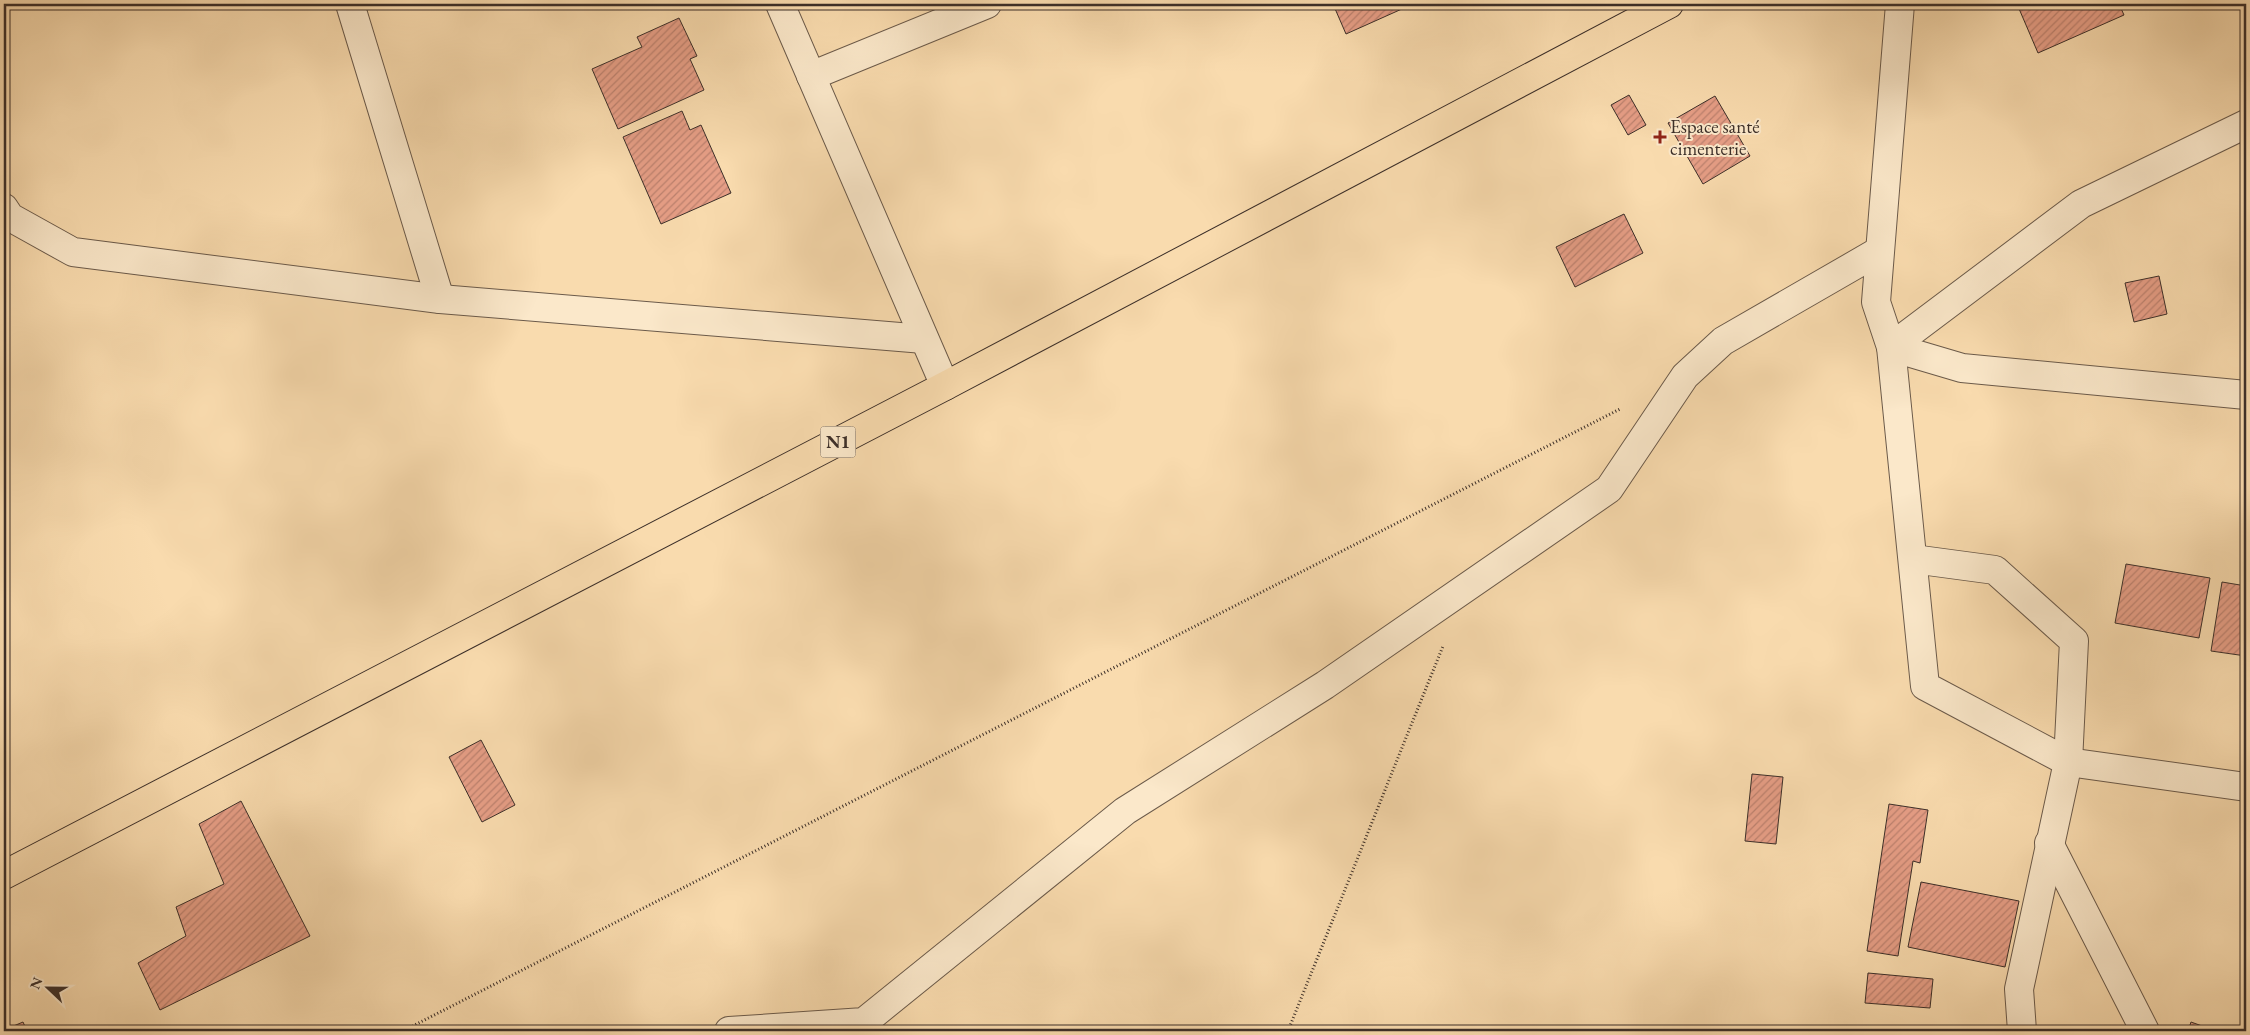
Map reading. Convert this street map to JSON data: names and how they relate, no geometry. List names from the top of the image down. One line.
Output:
{"streets":{"highway":["N1"]},"places":{"health":["Espace santé cimenterie"]},"north":"left"}
